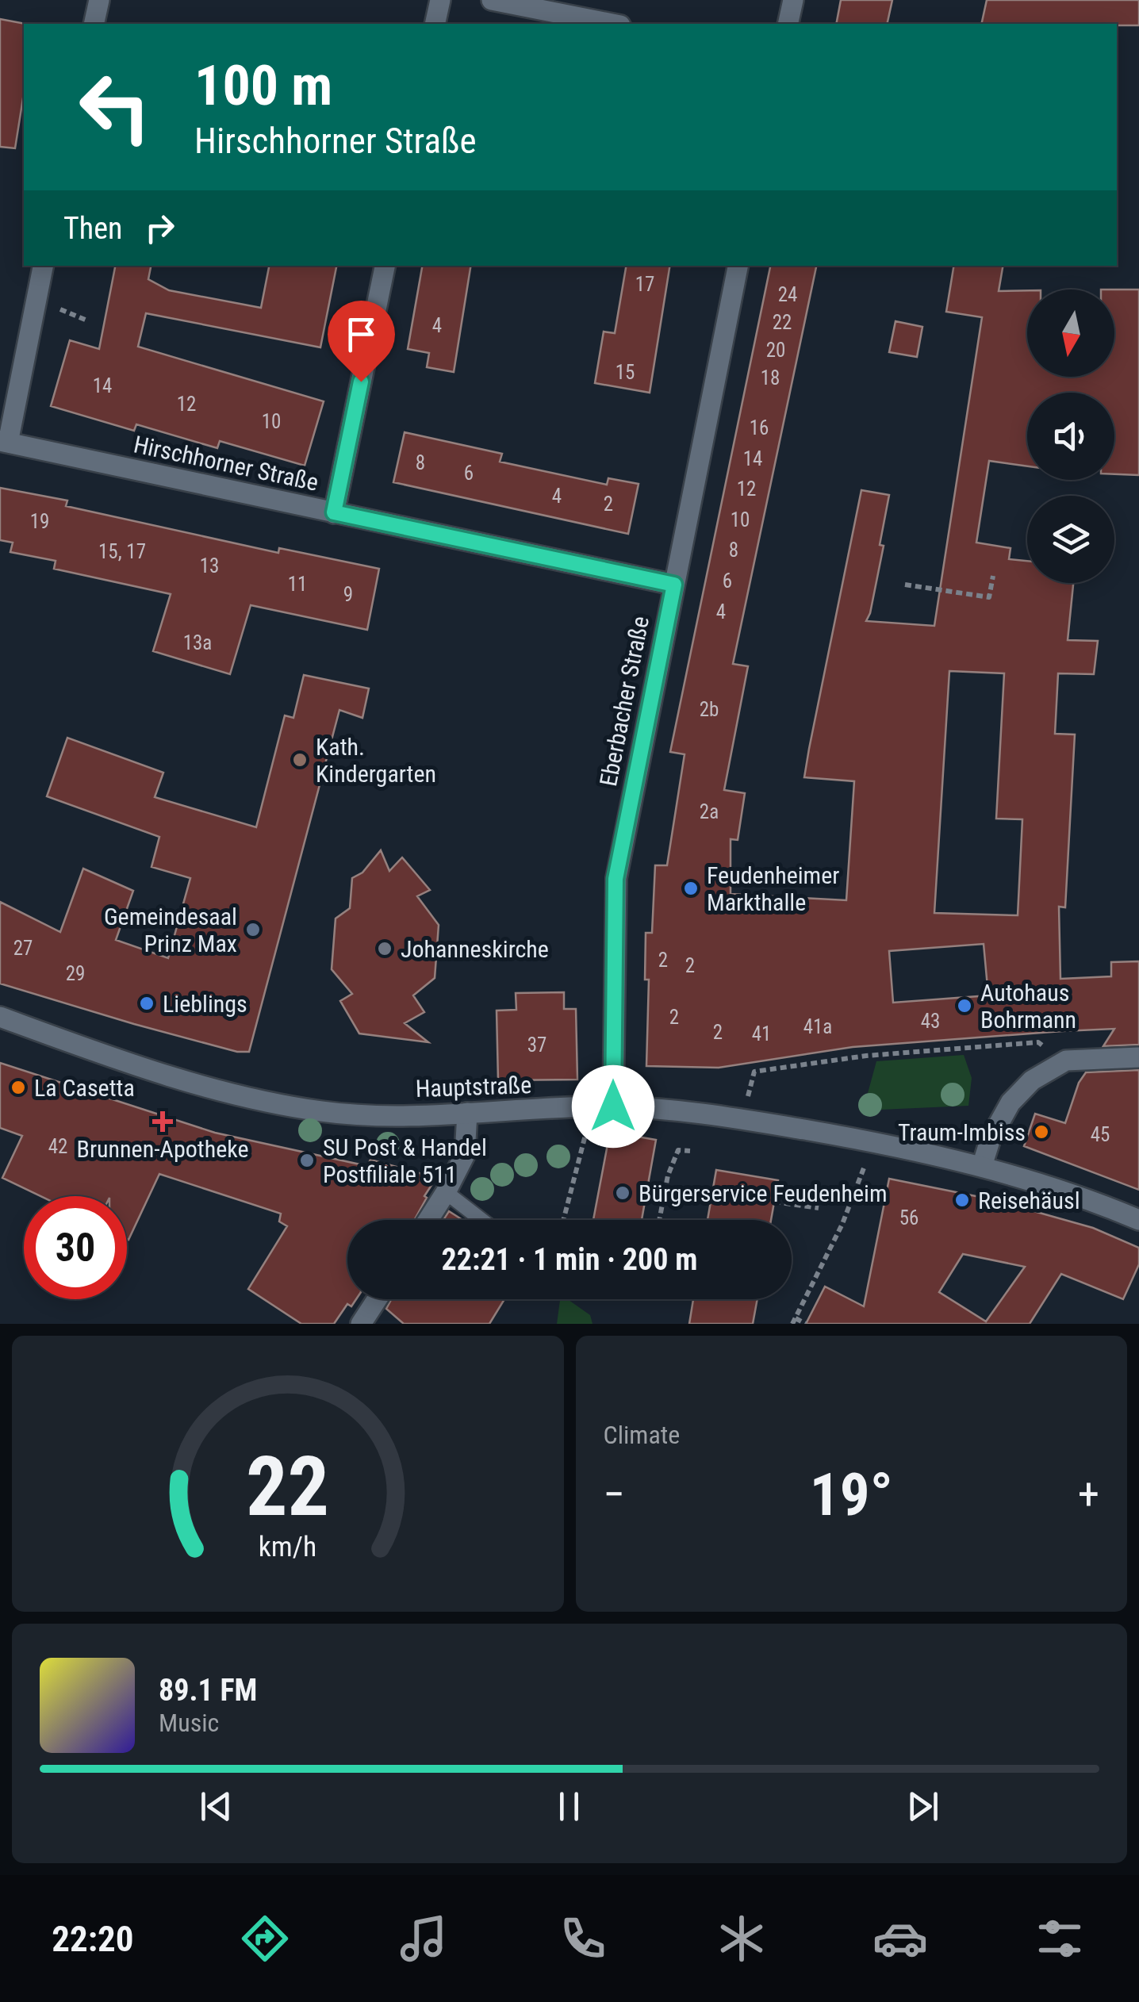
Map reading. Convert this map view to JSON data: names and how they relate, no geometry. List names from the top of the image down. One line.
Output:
{"streets":{"street":["Hirschhorner Straße","Eberbacher Straße","Hauptstraße"]},"crossings":[["Hirschhorner Straße","Eberbacher Straße"],["Eberbacher Straße","Hauptstraße"]],"places":{"other":["Kath. Kindergarten","Feudenheimer Markthalle","Gemeindesaal Prinz Max","Johanneskirche","Lieblings","Autohaus Bohrmann","La Casetta","Traum-Imbiss","SU Post & Handel Postfiliale 511","Bürgerservice Feudenheim","Reisehäusl"],"health":["Brunnen-Apotheke"]},"house_numbers":["17","24","22","4","20","15","18","14","12","10","16","14","8","6","12","4","2","10","19","8","15, 17","13","6","11","9","4","13a","2b","2a","27","2","2","29","2","43","41a","2","41","37","45","42","56"],"north":"bottom","page":{"turn":["100 m","Hirschhorner Straße"],"then":"Then","limit":"30","trip":"22:21 · 1 min · 200 m","tile":"Climate","heat":["−","19°","+"],"song":["89.1 FM","Music"],"tabs":"22:20","gauge":["22","km/h"]}}
